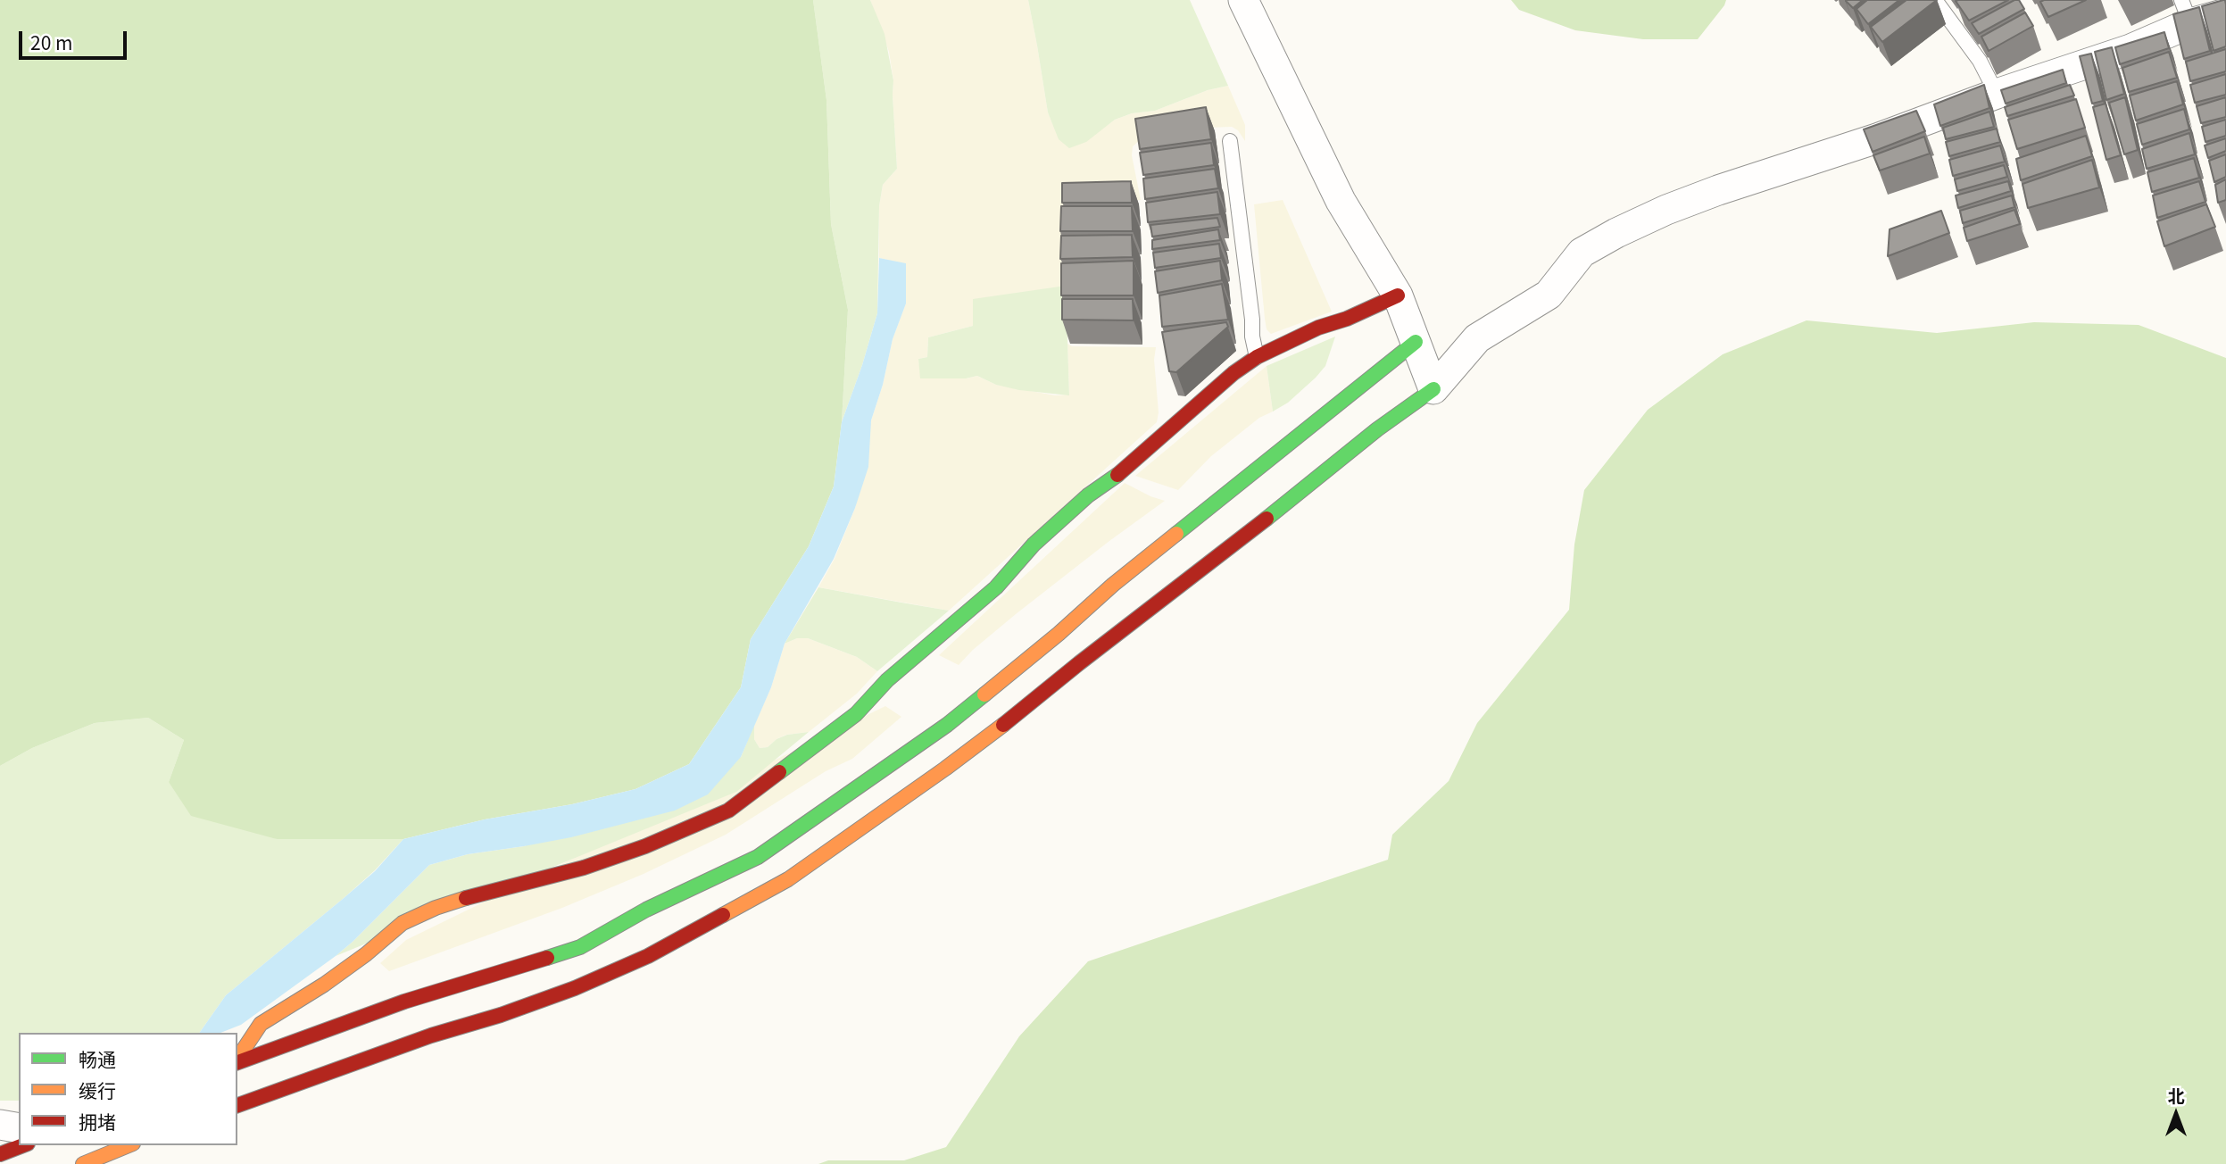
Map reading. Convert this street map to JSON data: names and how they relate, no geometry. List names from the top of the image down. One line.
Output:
{"legend":["畅通","缓行","拥堵"],"scale_bar":"20 m","north":"top"}
